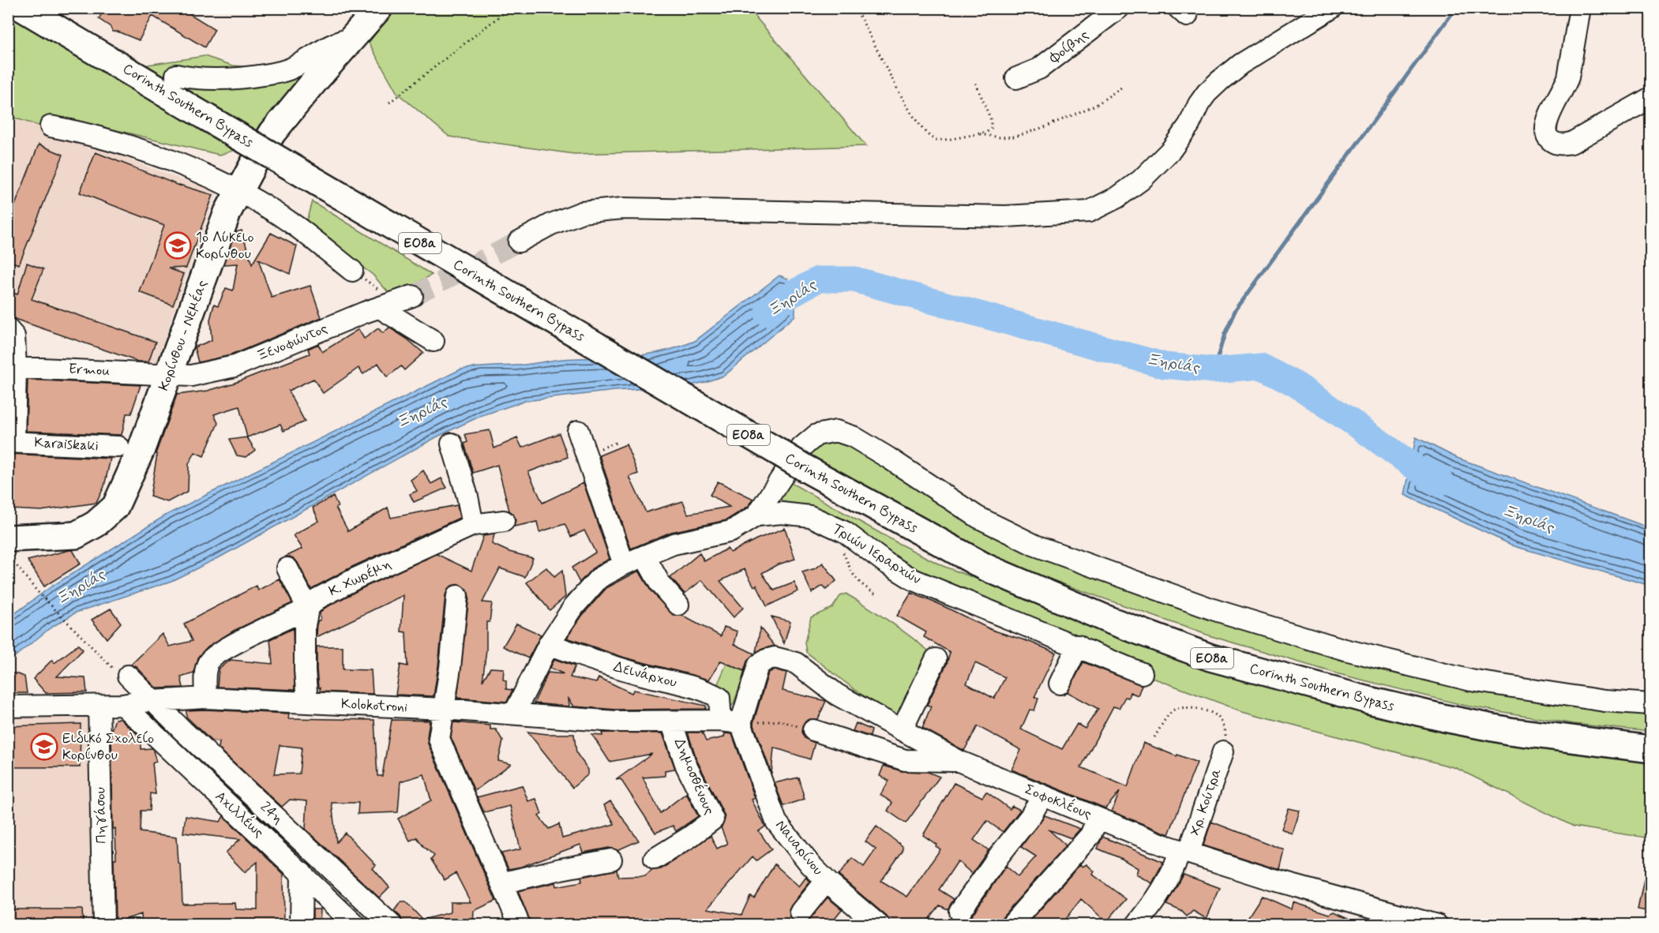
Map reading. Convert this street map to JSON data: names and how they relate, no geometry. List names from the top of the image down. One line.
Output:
{"streets":{"main road":["Corinth Southern Bypass","ΕΟ8α","Κορίνθου - Νεμέας"],"street":["Φοίβης","Ξενοφώντος","Ermou","Karaiskaki","Τριών Ιεραρχών","Κ. Χωρέμη","Δεινάρχου","Kolokotroni","Δημοσθένους","Σοφοκλέους","Χρ. Κούτρα","24η","Αχιλλέως","Πηγάσου","Ναυαρίνου"]},"crossings":[["Κορίνθου - Νεμέας","Ξενοφώντος"],["Κορίνθου - Νεμέας","Ermou"],["Ξενοφώντος","Ermou"],["Ermou","Karaiskaki"],["Τριών Ιεραρχών","Δεινάρχου"],["Τριών Ιεραρχών","Kolokotroni"],["Κ. Χωρέμη","Kolokotroni"],["Δεινάρχου","Kolokotroni"],["Δεινάρχου","Σοφοκλέους"],["Δεινάρχου","Ναυαρίνου"],["Kolokotroni","Δημοσθένους"],["Kolokotroni","Σοφοκλέους"],["Kolokotroni","24η"],["Kolokotroni","Αχιλλέως"],["Kolokotroni","Πηγάσου"],["Kolokotroni","Ναυαρίνου"],["Σοφοκλέους","Χρ. Κούτρα"],["Σοφοκλέους","Ναυαρίνου"]],"water":["Ξηριάς"],"places":{"school or university":["1ο Λύκειο Κορίνθου","Ειδικό Σχολείο Κορίνθου"]}}
